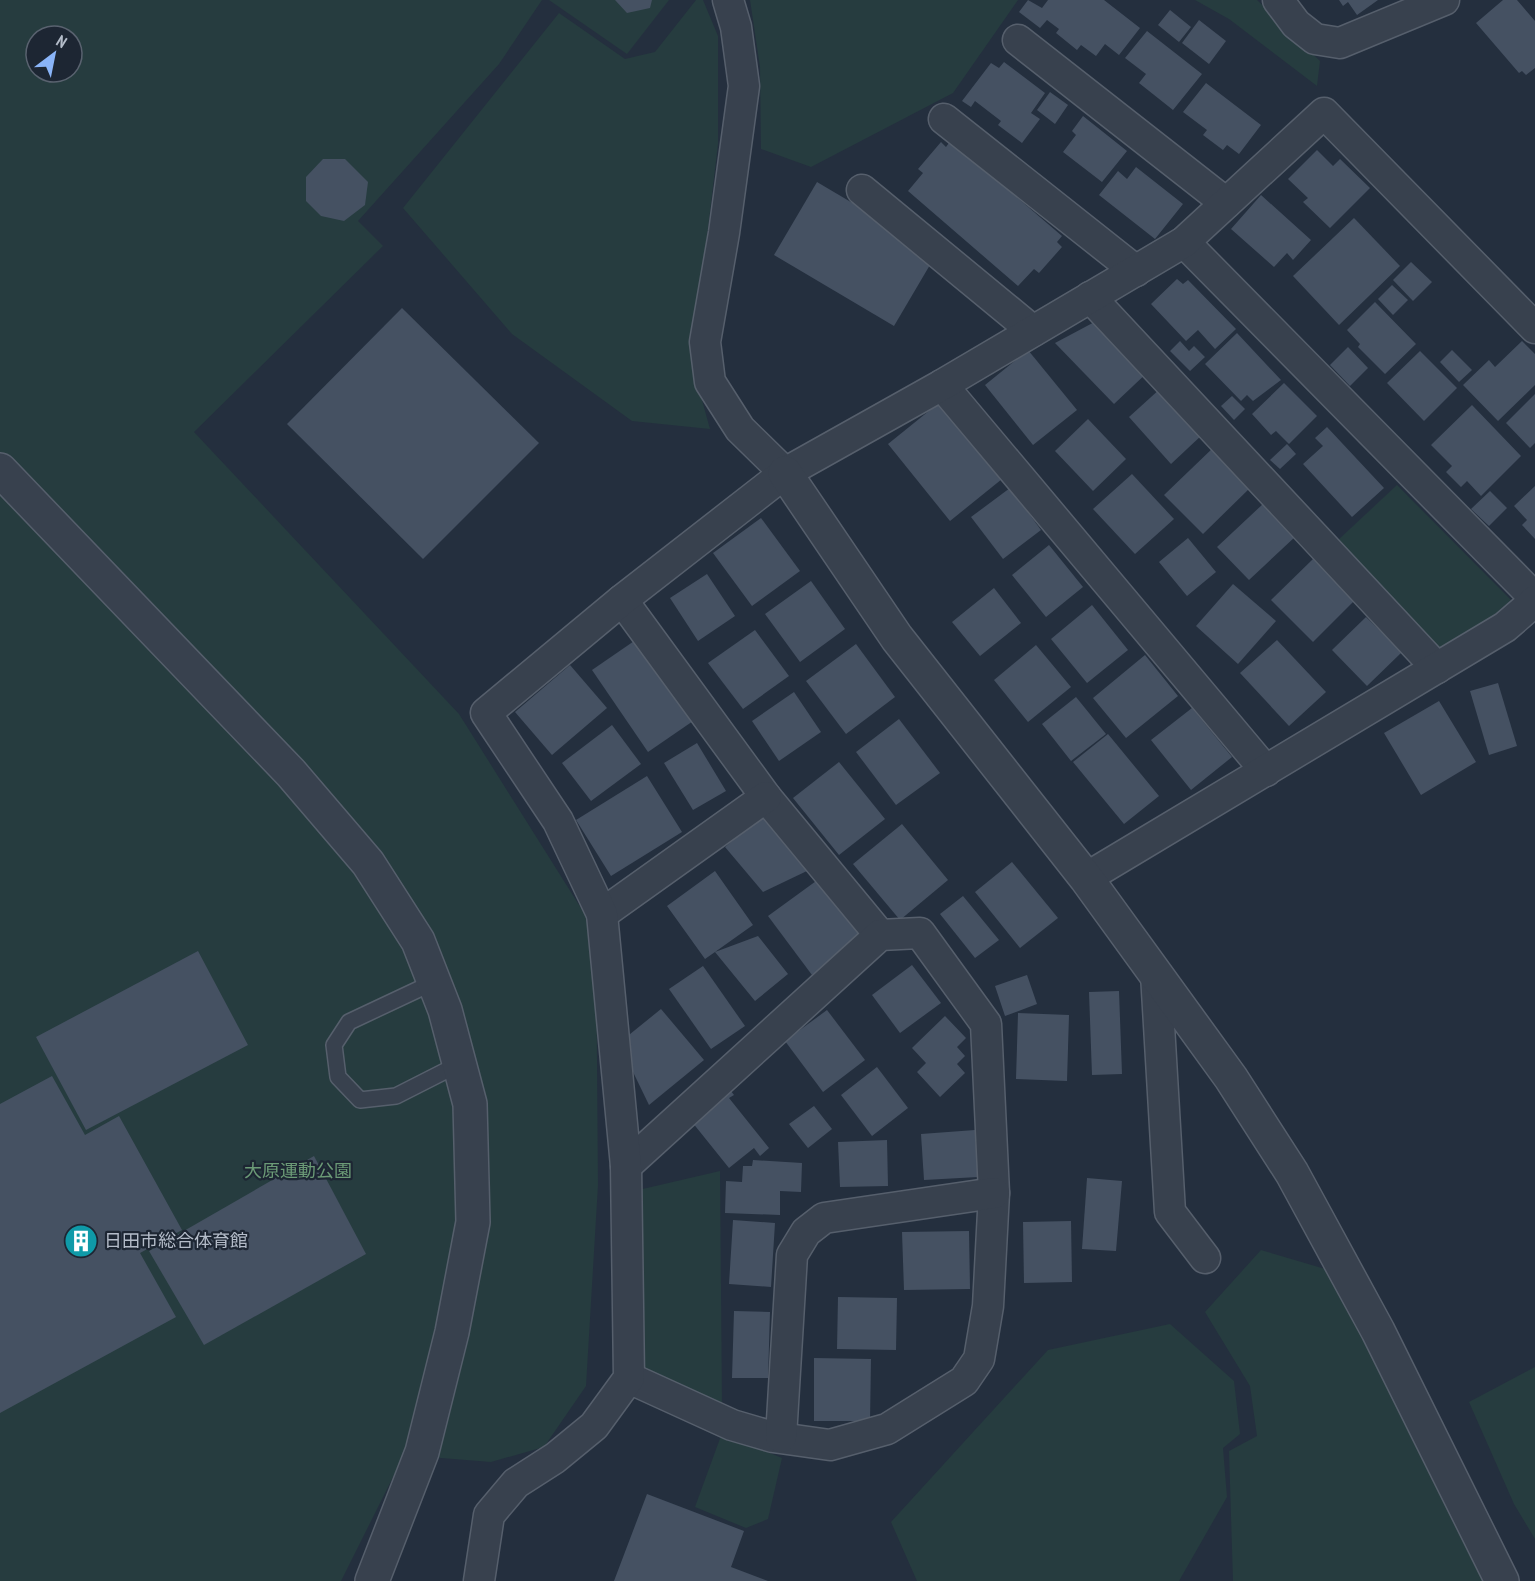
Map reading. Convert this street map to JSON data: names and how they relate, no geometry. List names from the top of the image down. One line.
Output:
{"parks":["大原運動公園"],"places":{"building":["日田市総合体育館"]},"north":"top right"}
